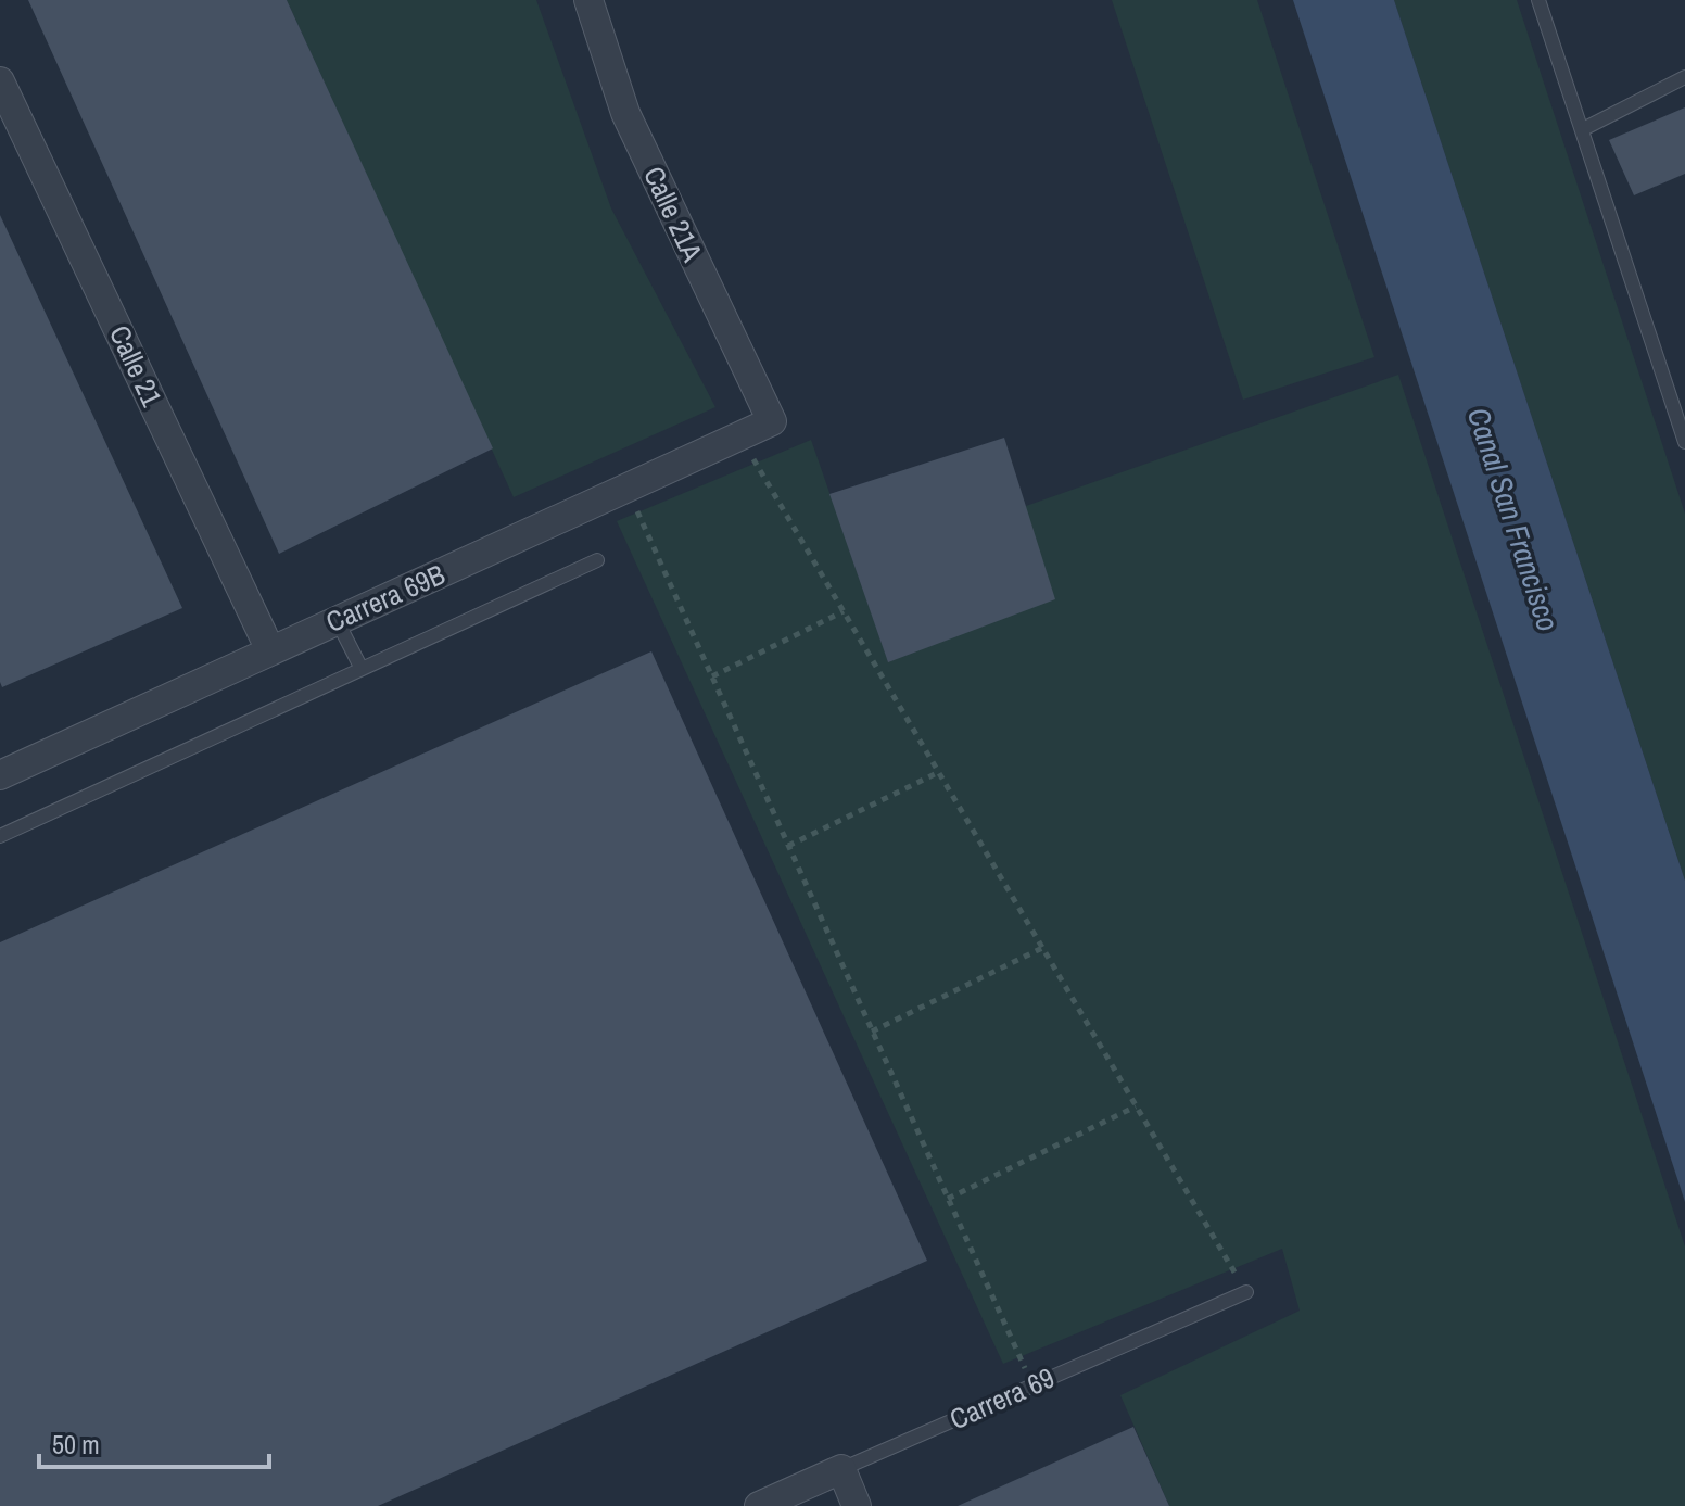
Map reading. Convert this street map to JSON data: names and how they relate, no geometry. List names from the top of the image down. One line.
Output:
{"streets":{"street":["Calle 21A","Calle 21","Carrera 69B","Carrera 69"]},"crossings":[["Calle 21A","Carrera 69B"],["Calle 21","Carrera 69B"]],"water":["Canal San Francisco"],"scale_bar":"50 m"}
